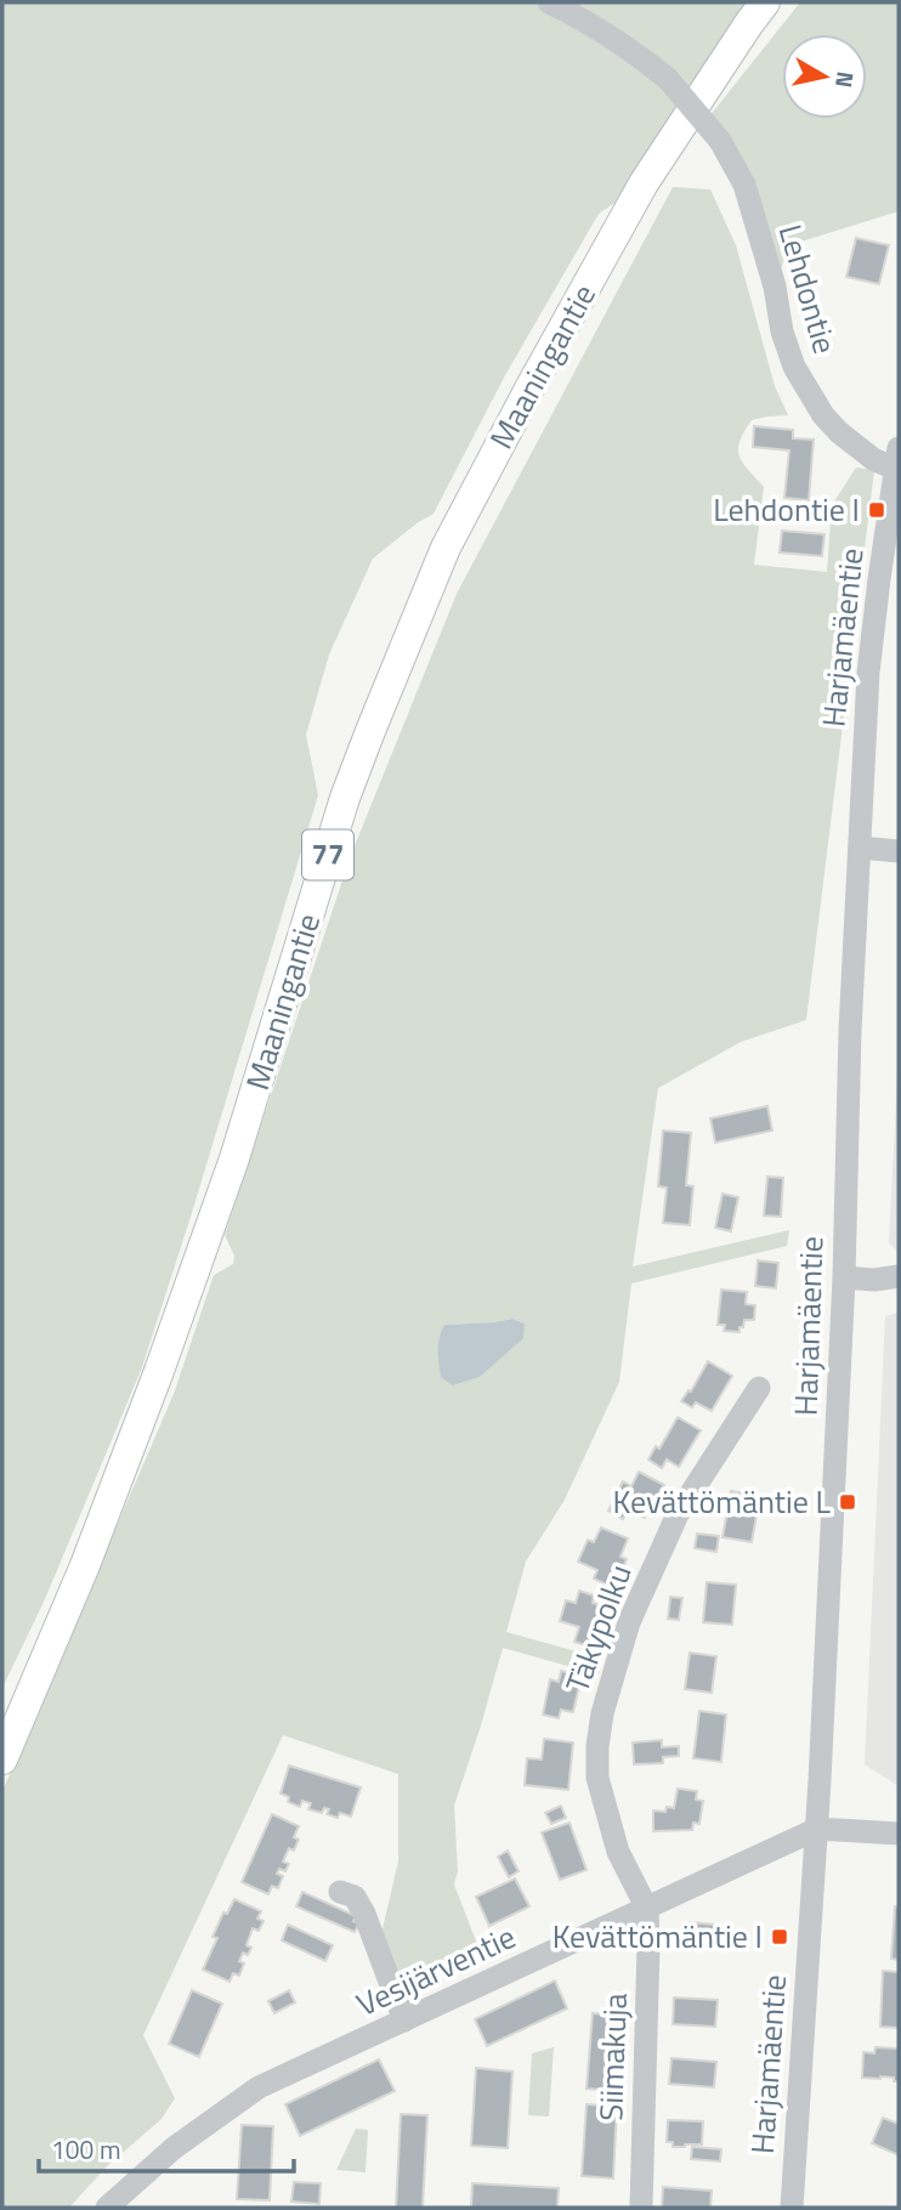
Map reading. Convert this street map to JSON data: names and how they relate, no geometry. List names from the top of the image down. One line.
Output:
{"streets":{"main road":["Maaningantie","77"],"street":["Lehdontie","Harjamäentie","Täkypolku","Vesijärventie","Siimakuja"]},"crossings":[["Lehdontie","Harjamäentie"],["Harjamäentie","Vesijärventie"],["Täkypolku","Vesijärventie"],["Täkypolku","Siimakuja"],["Vesijärventie","Siimakuja"]],"places":{"transit":["Lehdontie I","Kevättömäntie L","Kevättömäntie I"]},"scale_bar":"100 m","north":"right"}
